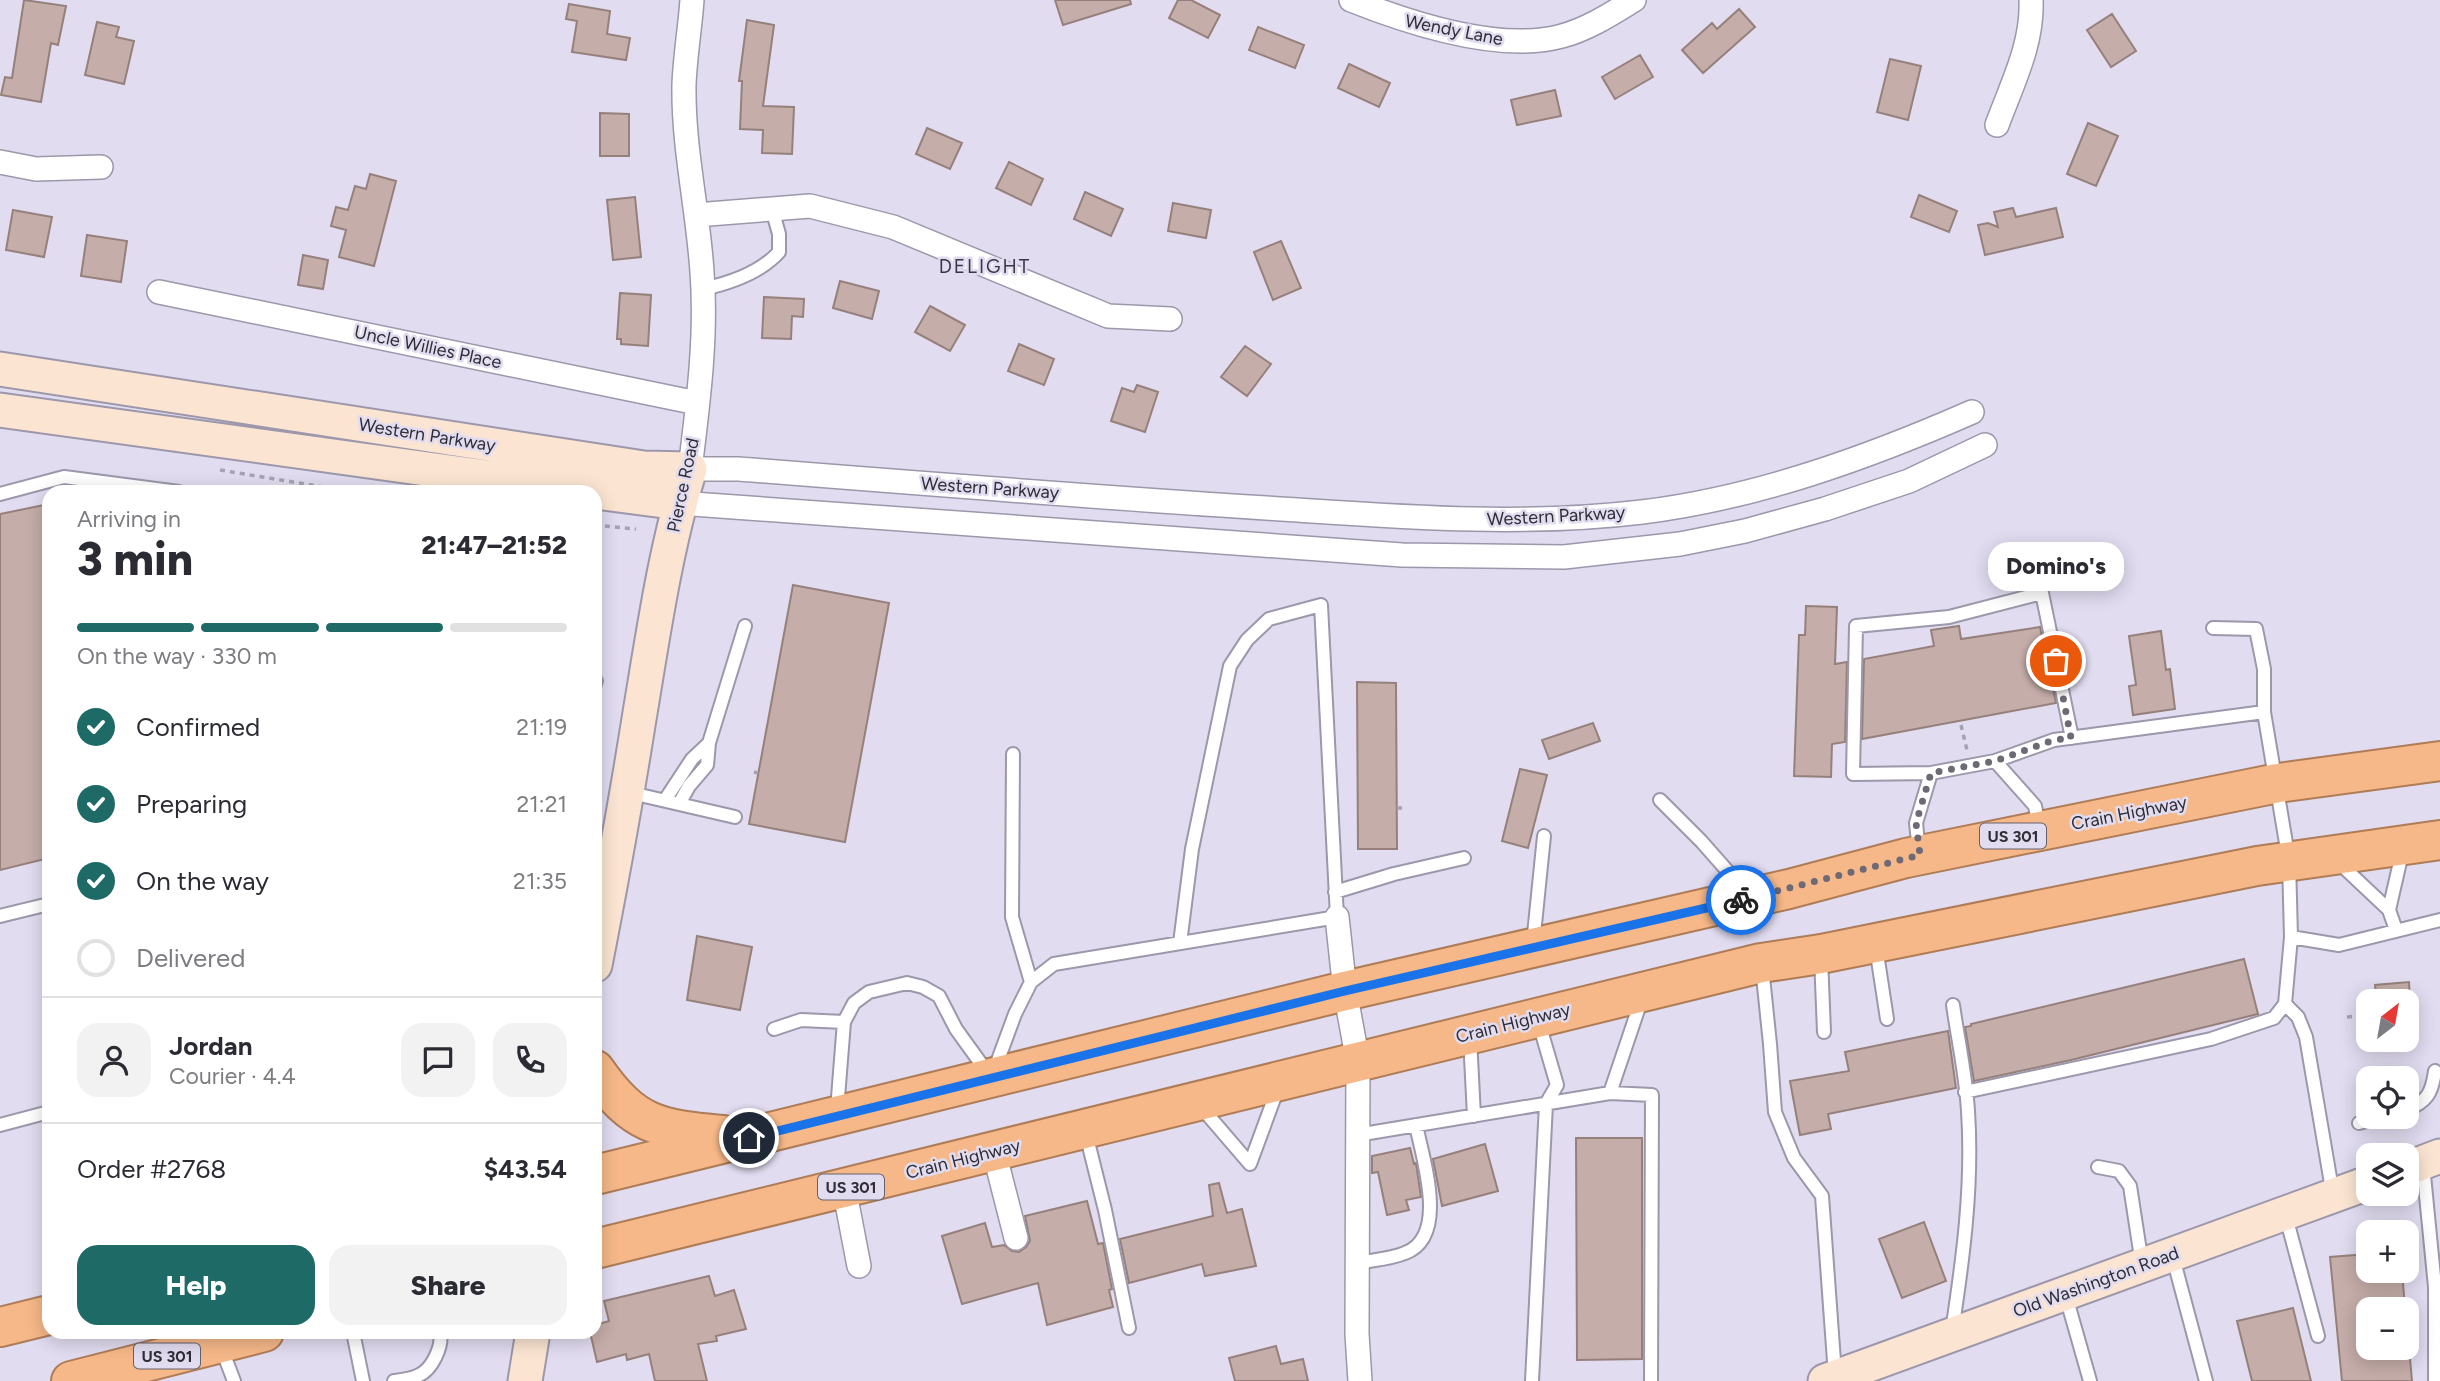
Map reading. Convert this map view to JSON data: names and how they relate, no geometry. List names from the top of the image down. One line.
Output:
{"streets":{"highway":["Crain Highway","US 301"],"main road":["Western Parkway","Pierce Road","Old Washington Road"],"street":["Wendy Lane","Uncle Willies Place"]},"crossings":[["Uncle Willies Place","Pierce Road"],["Western Parkway","Pierce Road"]],"districts":["DELIGHT"],"places":["Domino's"],"north":"top right","page":{"heading":["3 min","Arriving in","21:47–21:52"],"panel":["Jordan","Courier · 4.4","Order #2768","$43.54"],"bubble":"Domino's","bar":"On the way · 330 m","list":[["Confirmed","21:19"],["Preparing","21:21"],["On the way","21:35"],"Delivered"],"map_buttons":["+","−"],"buttons":["Help","Share"]}}
